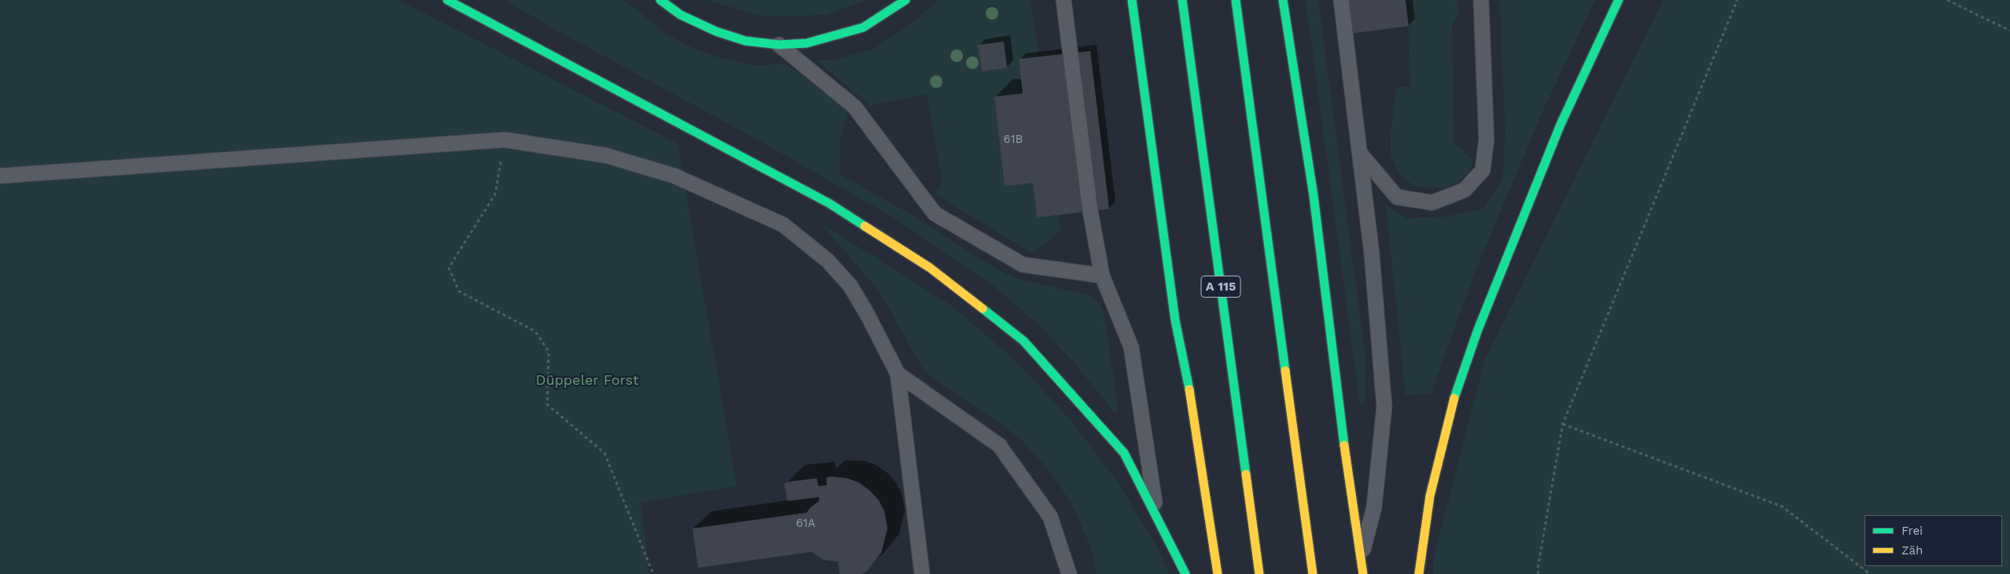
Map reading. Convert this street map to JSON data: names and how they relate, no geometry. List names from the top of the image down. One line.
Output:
{"streets":{"highway":["A 115"]},"parks":["Düppeler Forst"],"house_numbers":["61B","61A"],"legend":["Frei","Zäh"]}
